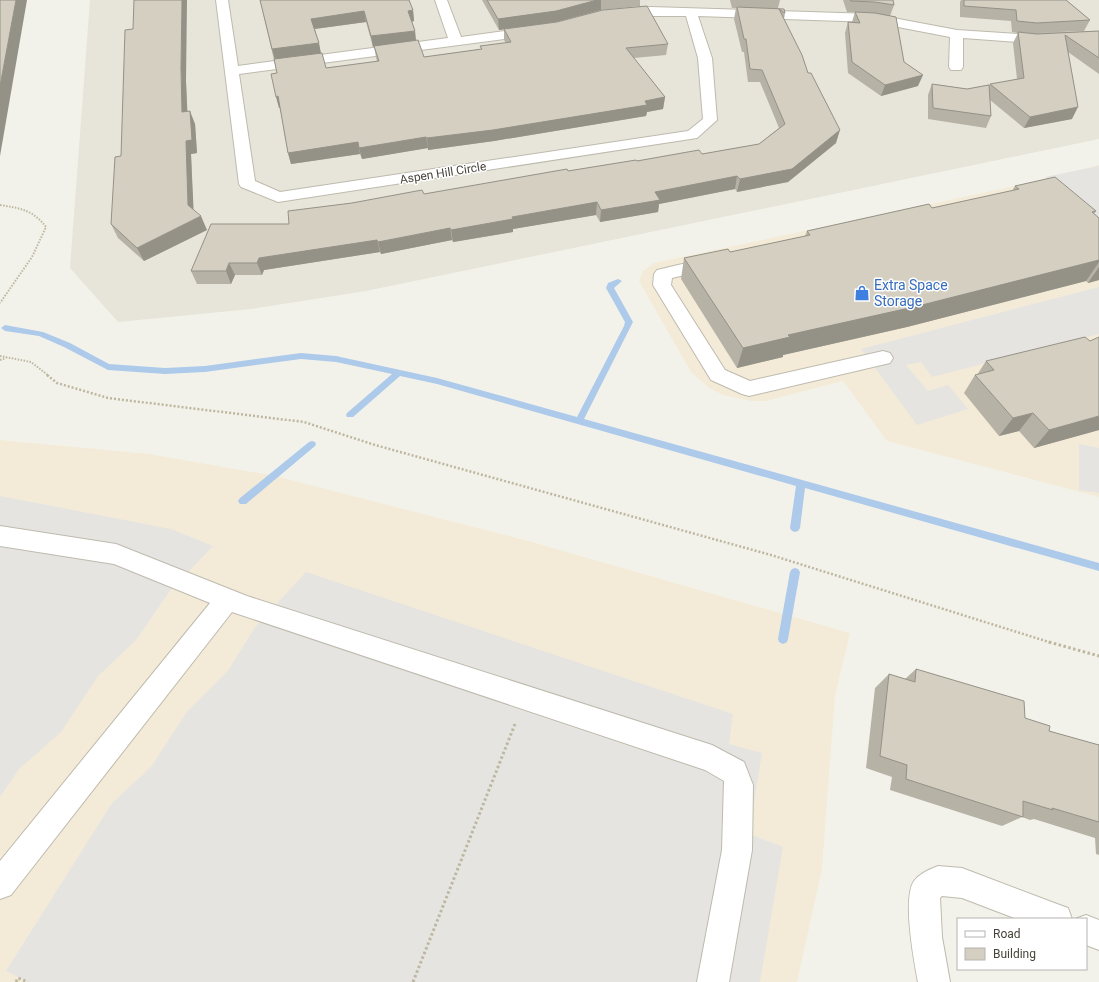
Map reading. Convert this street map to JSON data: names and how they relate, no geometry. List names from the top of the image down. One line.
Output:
{"streets":{"street":["Aspen Hill Circle"]},"places":{"shop":["Extra Space Storage"]},"legend":["Road","Building"]}
